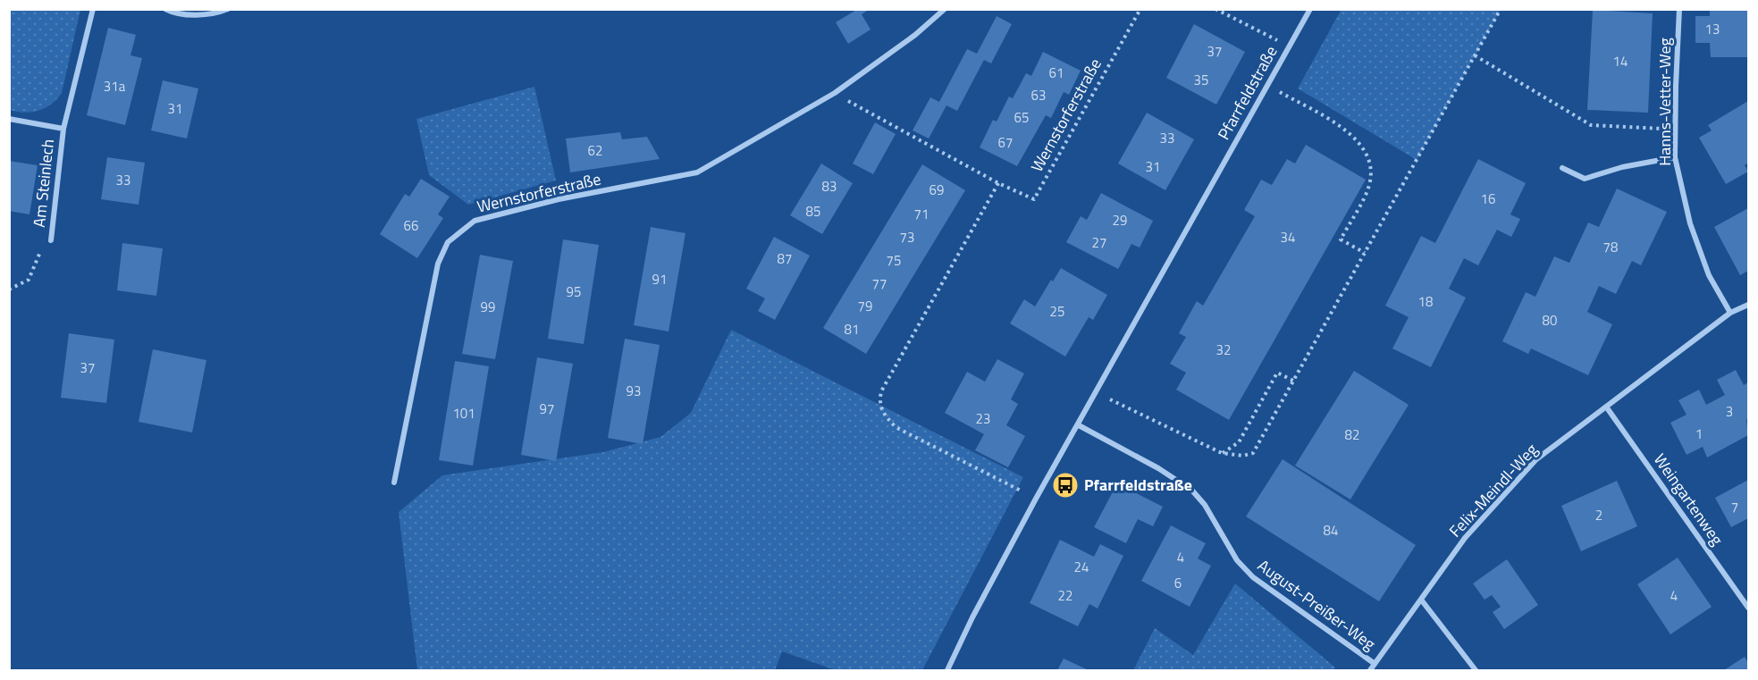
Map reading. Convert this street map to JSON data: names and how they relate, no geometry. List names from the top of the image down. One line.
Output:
{"streets":{"street":["Pfarrfeldstraße","Hanns-Vetter-Weg","Wernstorferstraße","Am Steinlech","Felix-Meindl-Weg","Weingartenweg","August-Preißer-Weg"]},"crossings":[["Pfarrfeldstraße","August-Preißer-Weg"],["Hanns-Vetter-Weg","Felix-Meindl-Weg"],["Felix-Meindl-Weg","Weingartenweg"],["Felix-Meindl-Weg","August-Preißer-Weg"]],"places":{"bus stop":["Pfarrfeldstraße"]},"house_numbers":["13","37","14","61","35","31a","63","31","65","33","67","62","31","33","83","69","16","85","71","29","66","73","34","27","78","87","75","91","77","95","18","79","99","25","80","81","32","37","93","97","3","101","23","1","82","7","2","84","4","24","6","22","4"]}
